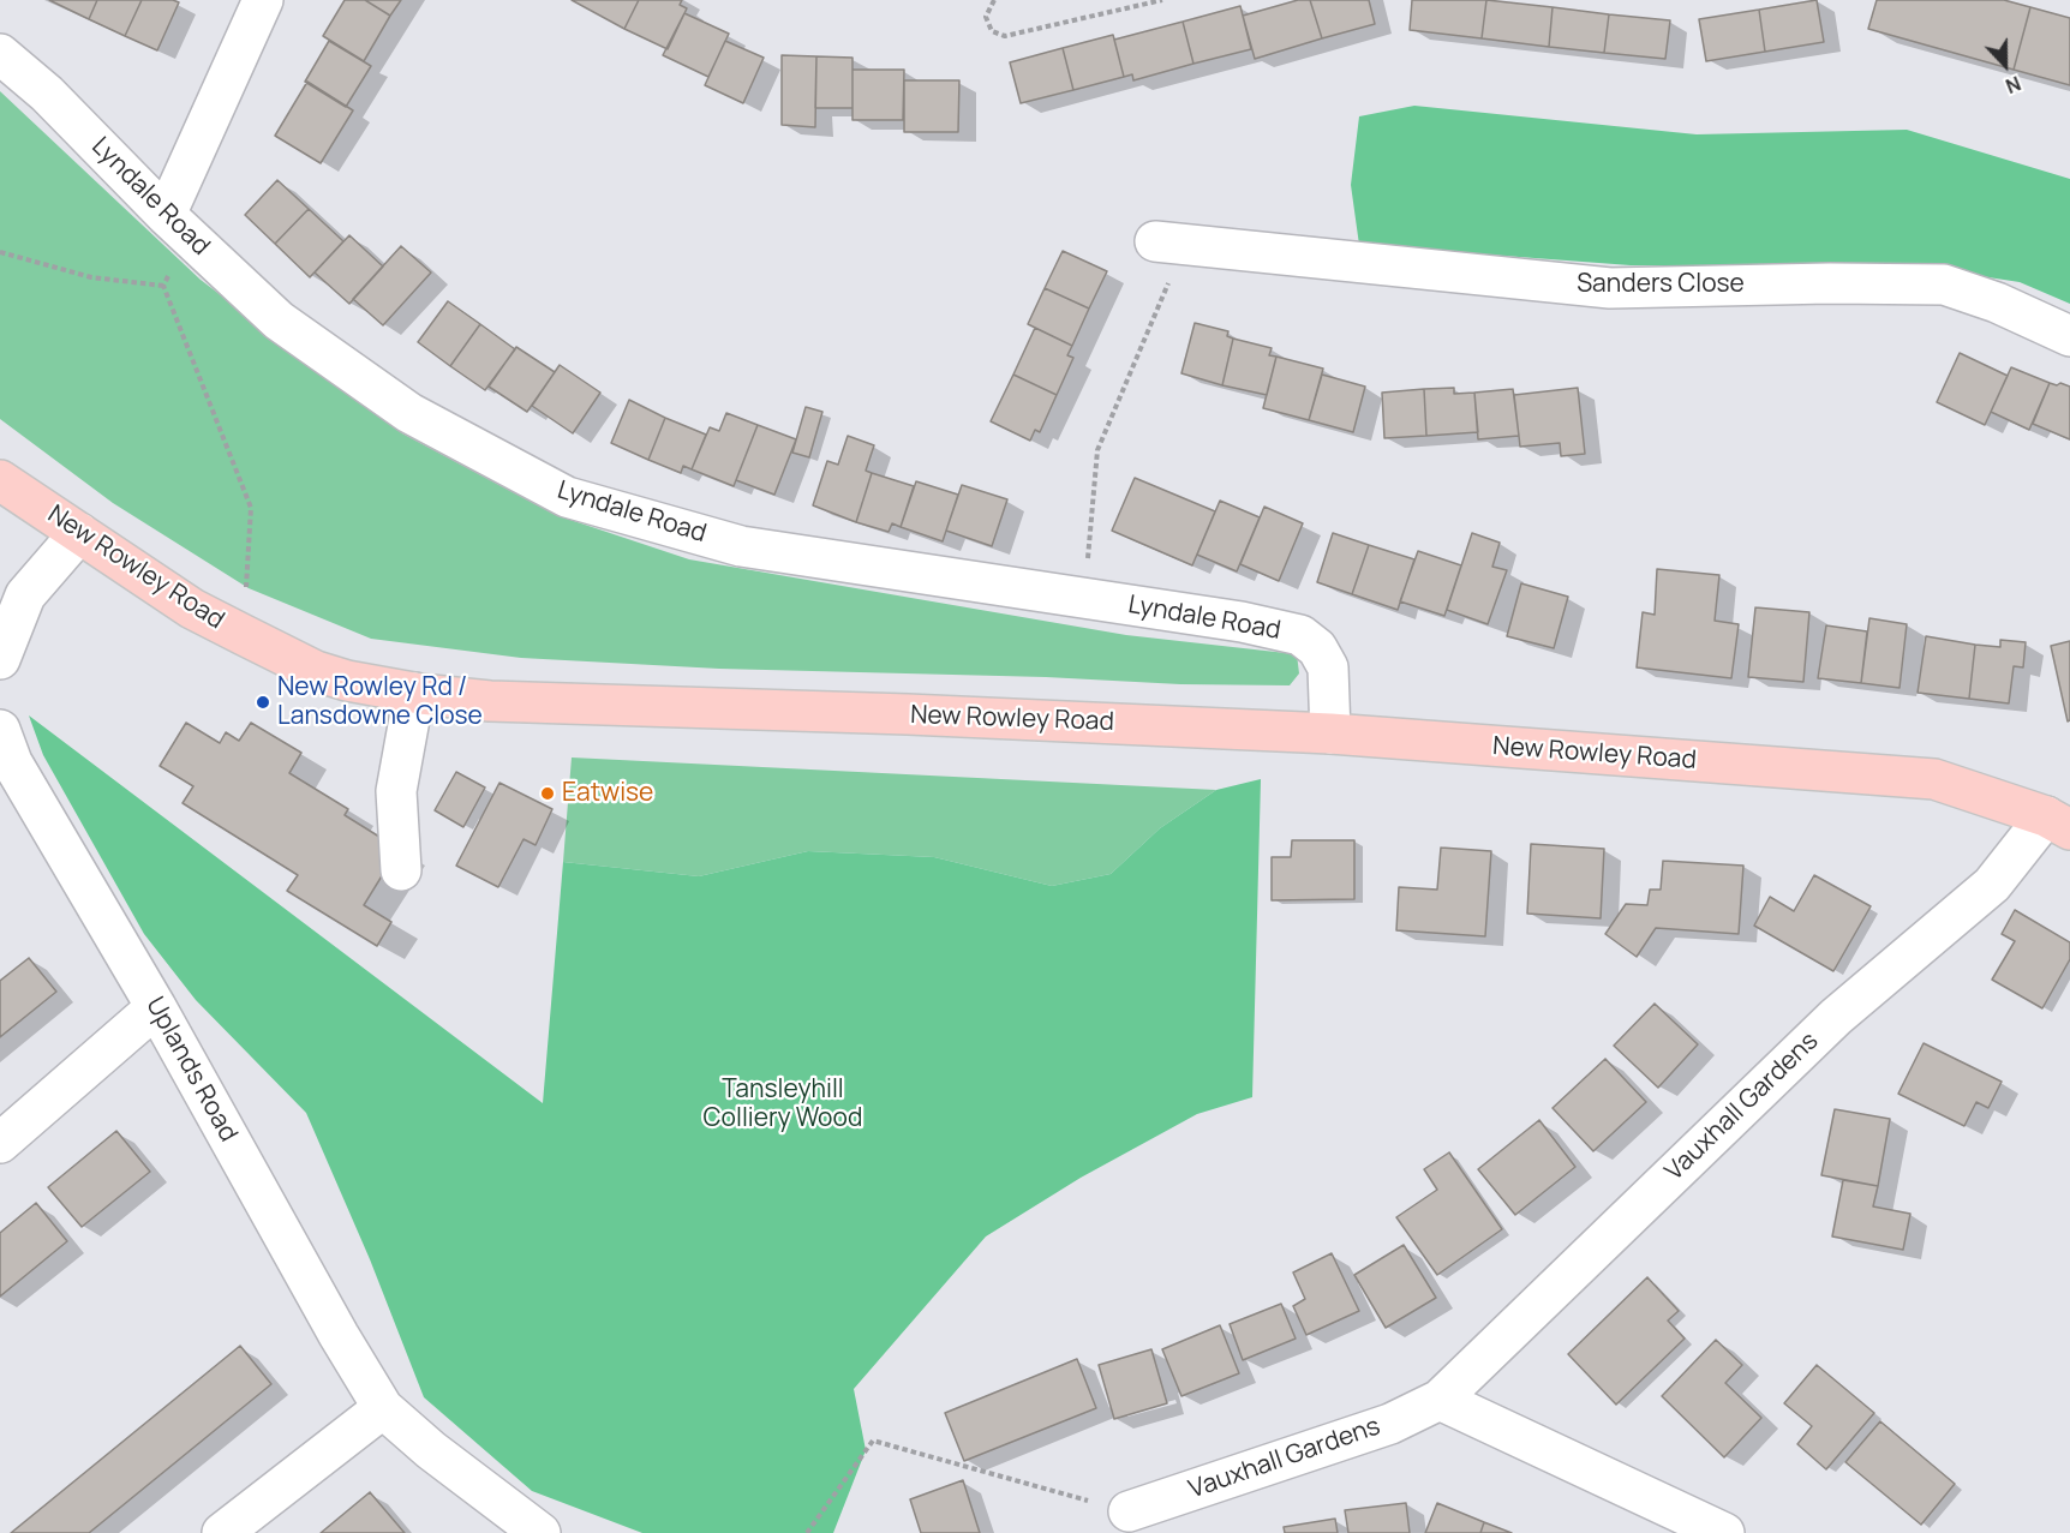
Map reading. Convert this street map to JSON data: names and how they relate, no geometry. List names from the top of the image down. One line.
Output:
{"streets":{"main road":["New Rowley Road"],"street":["Lyndale Road","Sanders Close","Uplands Road","Vauxhall Gardens"]},"crossings":[["Lyndale Road","New Rowley Road"],["New Rowley Road","Vauxhall Gardens"]],"parks":["Tansleyhill Colliery Wood"],"places":["New Rowley Rd / Lansdowne Close","Eatwise"],"north":"bottom"}
